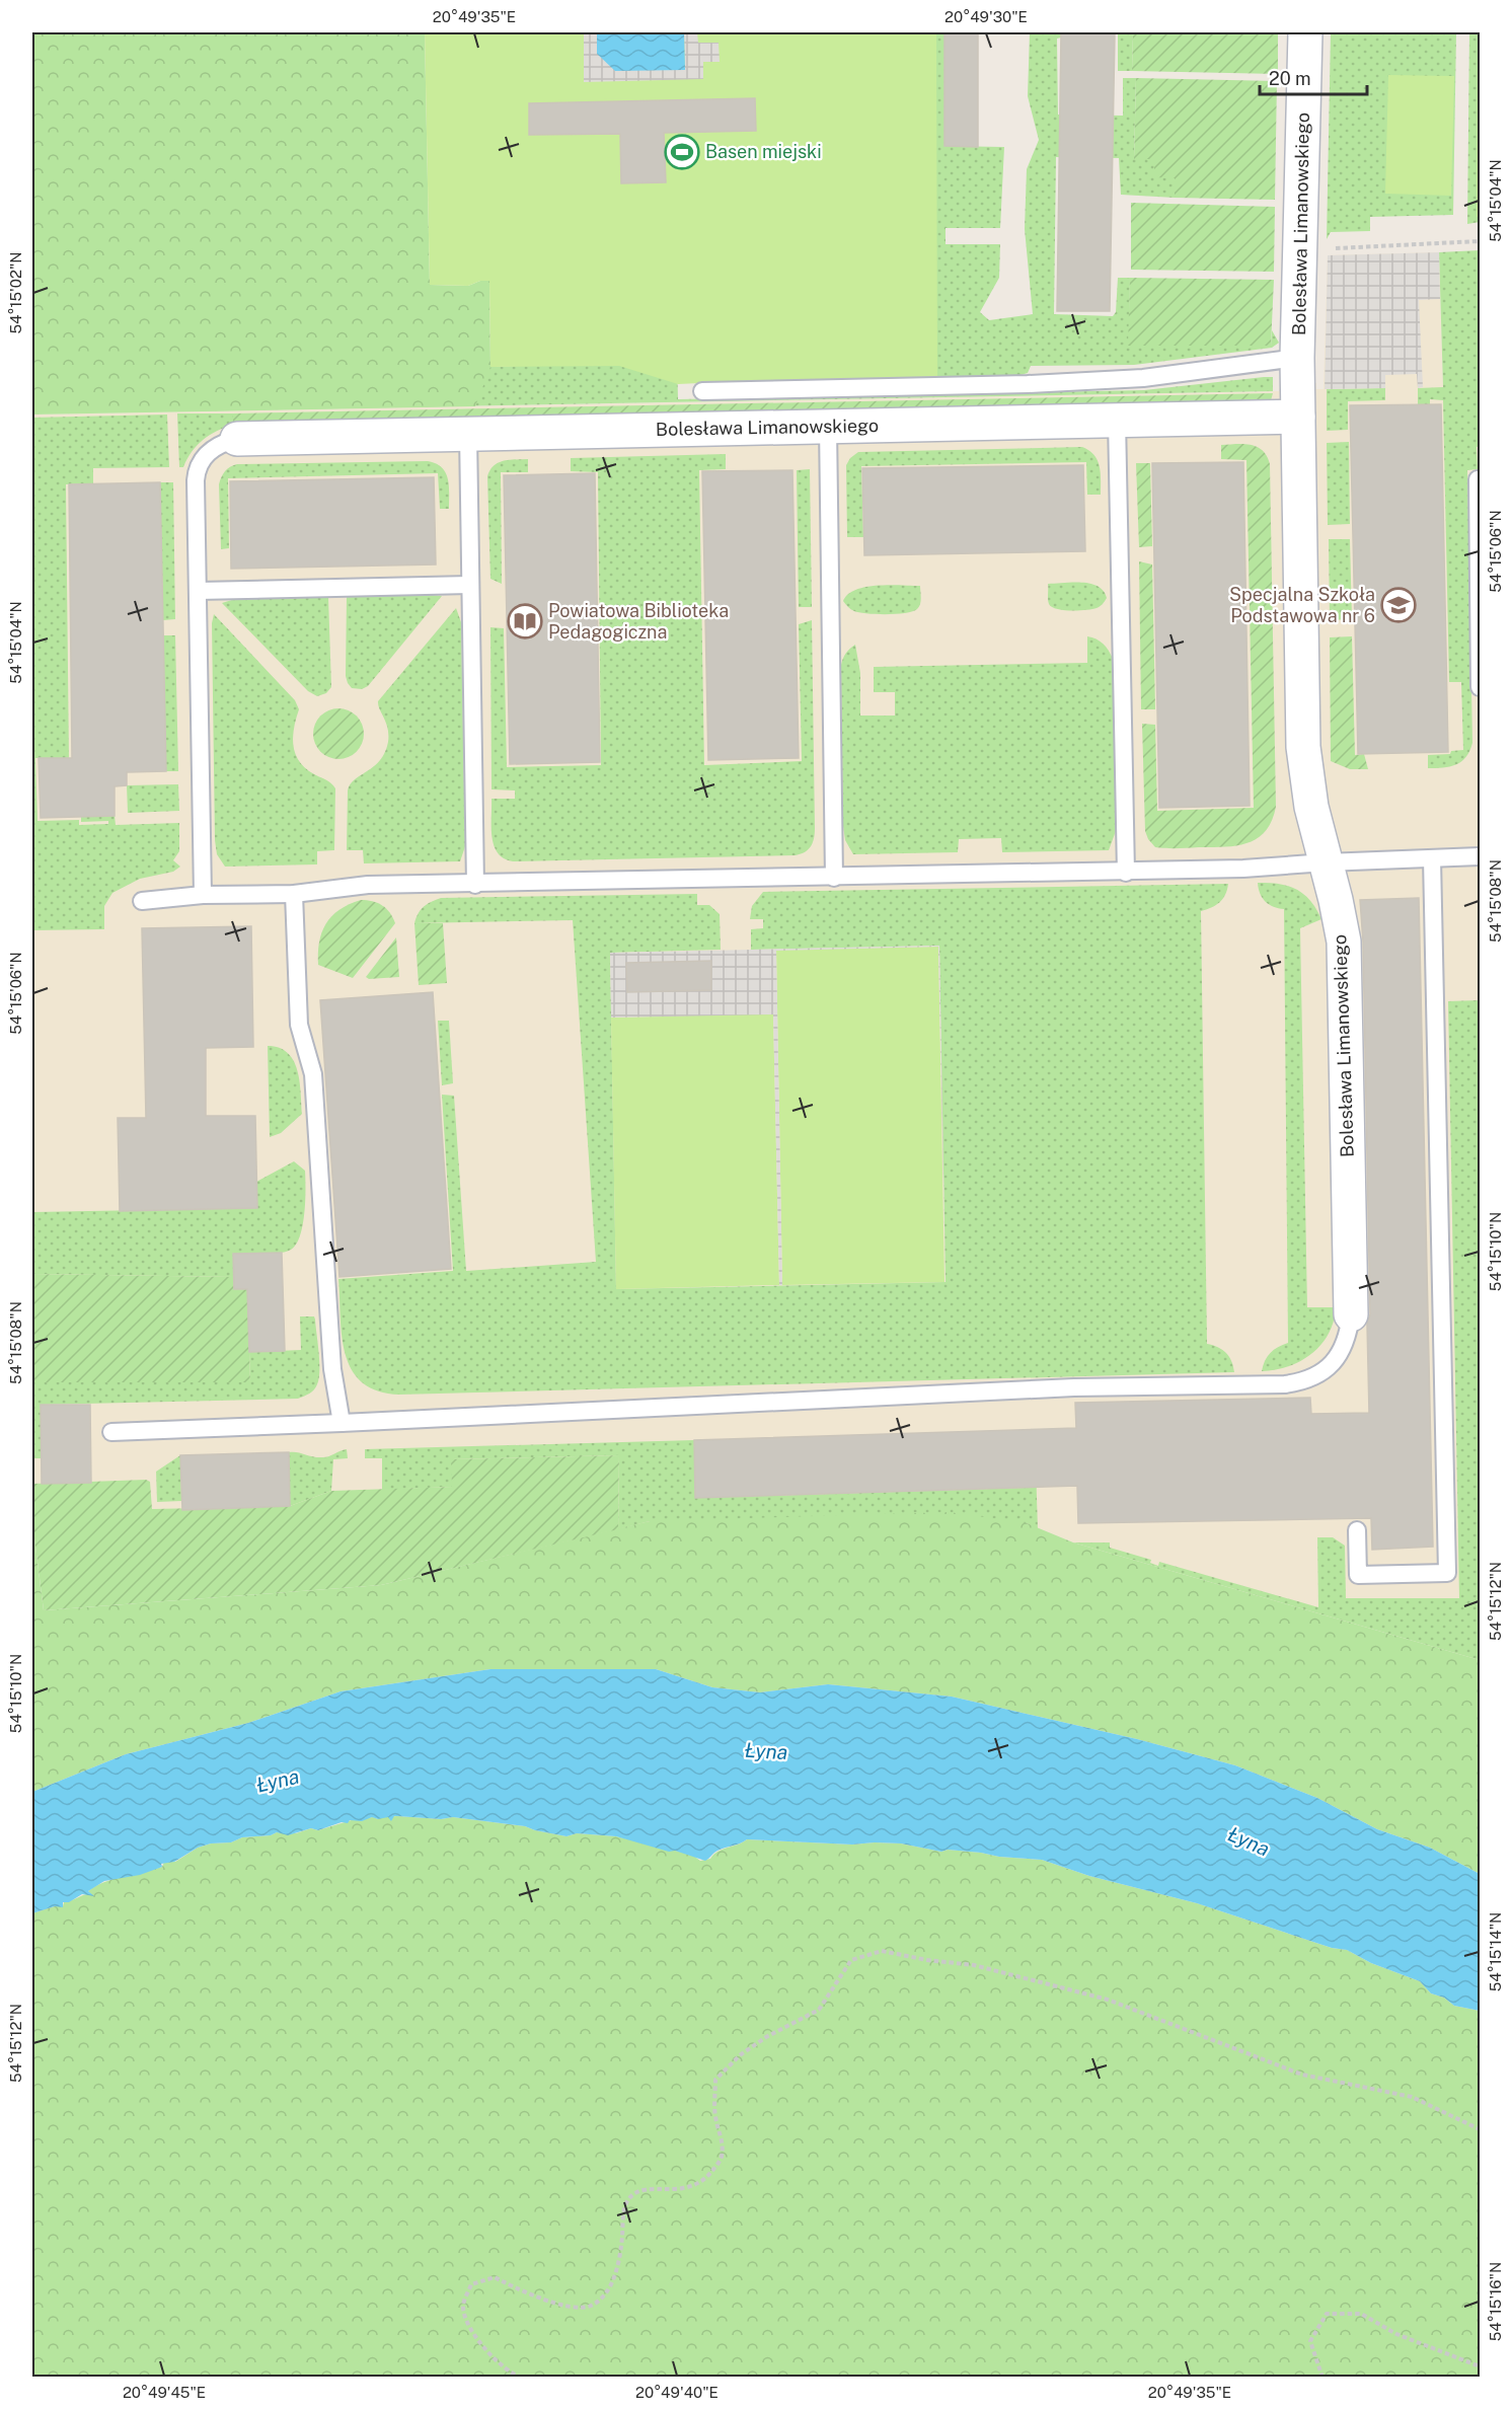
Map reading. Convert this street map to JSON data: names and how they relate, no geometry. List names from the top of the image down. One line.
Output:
{"streets":{"street":["Bolesława Limanowskiego"]},"water":["Łyna"],"places":{"sports":["Basen miejski"],"school or university":["Specjalna Szkoła Podstawowa nr 6"],"library":["Powiatowa Biblioteka Pedagogiczna"]},"scale_bar":"20 m","coordinates":["20°49'35\"E","20°49'30\"E","54°15'04\"N","54°15'02\"N","54°15'06\"N","54°15'08\"N","54°15'10\"N","54°15'12\"N","54°15'14\"N","54°15'16\"N","20°49'45\"E","20°49'40\"E"]}
